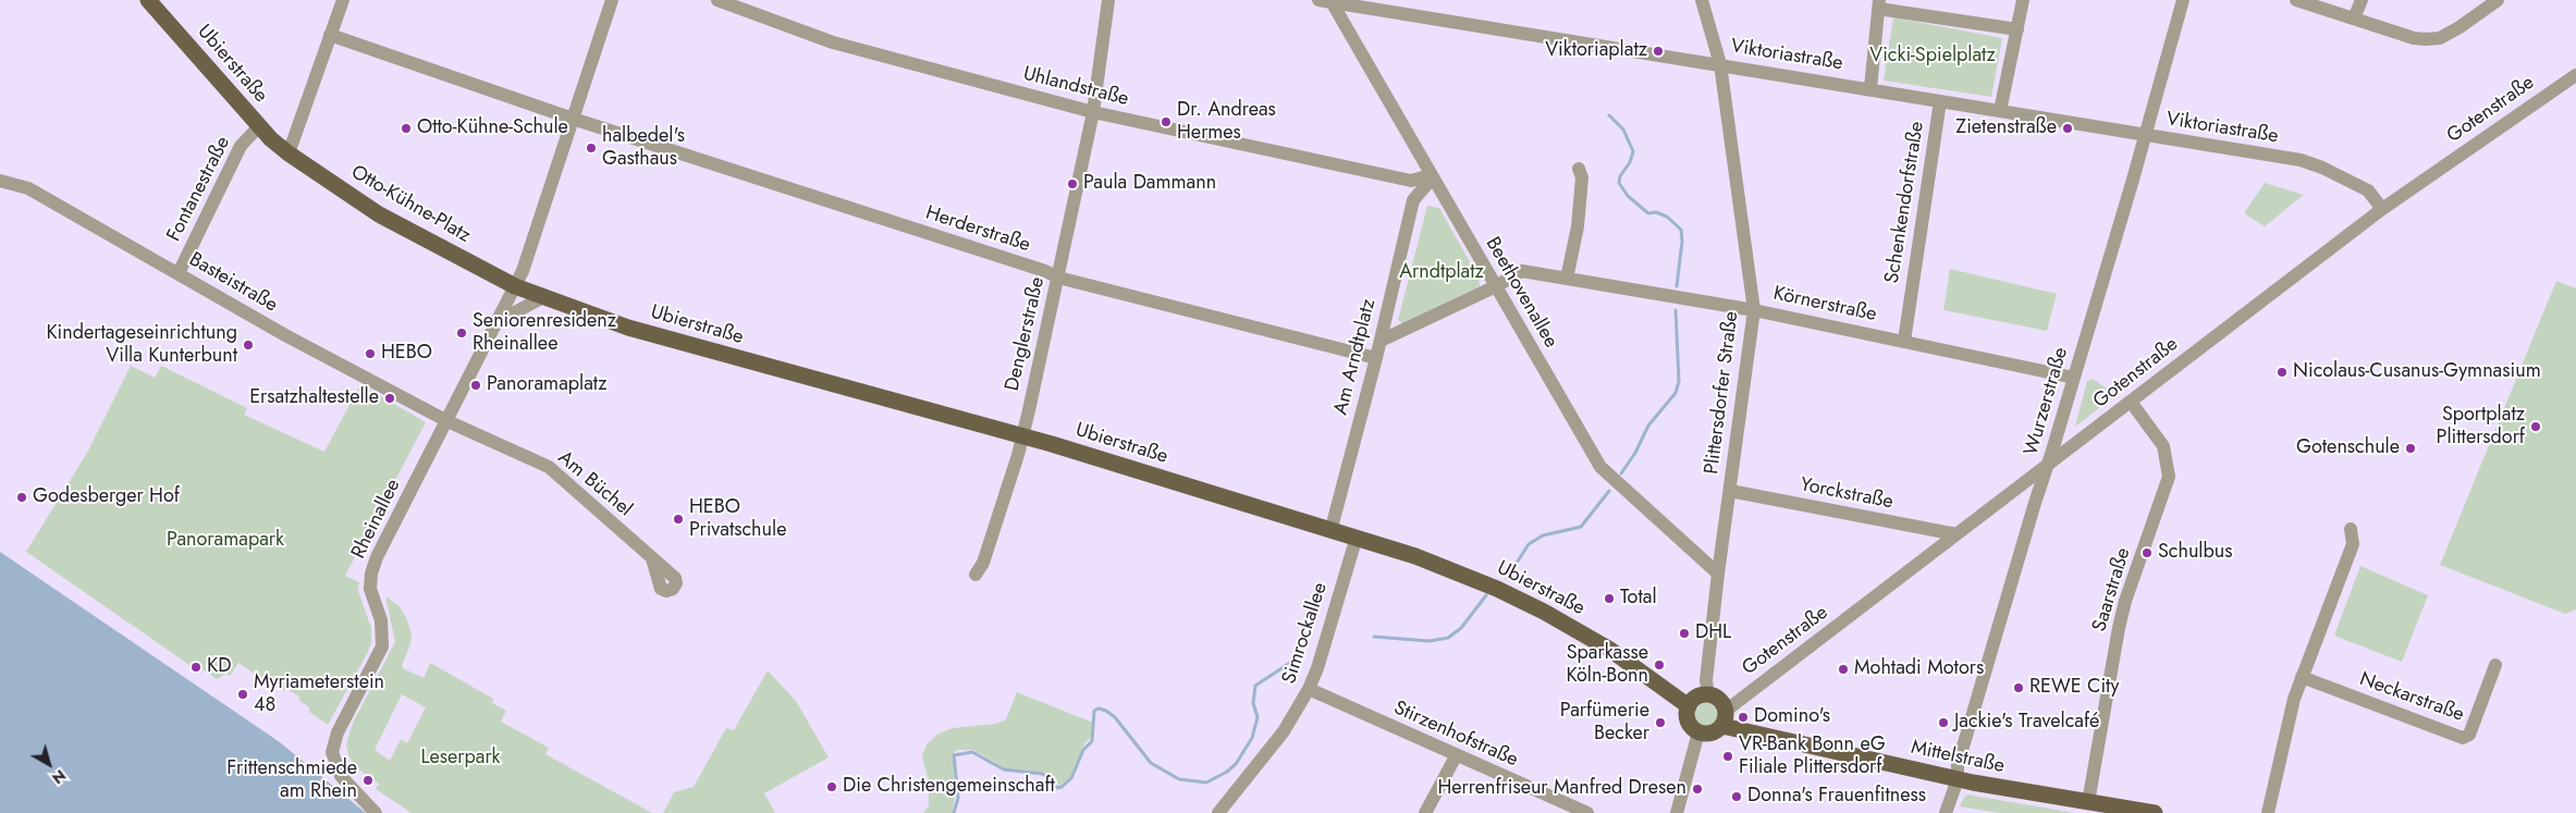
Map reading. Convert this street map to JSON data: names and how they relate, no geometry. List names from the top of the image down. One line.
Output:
{"streets":{"main road":["Ubierstraße","Otto-Kühne-Platz","Mittelstraße"],"street":["Viktoriastraße","Uhlandstraße","Gotenstraße","Fontanestraße","Schenkendorfstraße","Herderstraße","Basteistraße","Beethovenallee","Körnerstraße","Denglerstraße","Am Arndtplatz","Plittersdorfer Straße","Wurzerstraße","Am Büchel","Yorckstraße","Rheinallee","Saarstraße","Simrockallee","Neckarstraße","Stirzenhofstraße"]},"crossings":[["Viktoriastraße","Gotenstraße"],["Viktoriastraße","Schenkendorfstraße"],["Viktoriastraße","Beethovenallee"],["Viktoriastraße","Plittersdorfer Straße"],["Viktoriastraße","Wurzerstraße"],["Ubierstraße","Gotenstraße"],["Ubierstraße","Fontanestraße"],["Ubierstraße","Otto-Kühne-Platz"],["Ubierstraße","Denglerstraße"],["Ubierstraße","Am Arndtplatz"],["Ubierstraße","Plittersdorfer Straße"],["Ubierstraße","Rheinallee"],["Ubierstraße","Simrockallee"],["Ubierstraße","Mittelstraße"],["Uhlandstraße","Beethovenallee"],["Uhlandstraße","Denglerstraße"],["Uhlandstraße","Am Arndtplatz"],["Gotenstraße","Plittersdorfer Straße"],["Gotenstraße","Wurzerstraße"],["Gotenstraße","Yorckstraße"],["Gotenstraße","Saarstraße"],["Gotenstraße","Mittelstraße"],["Fontanestraße","Basteistraße"],["Schenkendorfstraße","Körnerstraße"],["Otto-Kühne-Platz","Rheinallee"],["Herderstraße","Denglerstraße"],["Herderstraße","Am Arndtplatz"],["Herderstraße","Rheinallee"],["Basteistraße","Am Büchel"],["Basteistraße","Rheinallee"],["Beethovenallee","Körnerstraße"],["Beethovenallee","Plittersdorfer Straße"],["Körnerstraße","Plittersdorfer Straße"],["Körnerstraße","Wurzerstraße"],["Plittersdorfer Straße","Yorckstraße"],["Plittersdorfer Straße","Mittelstraße"],["Wurzerstraße","Mittelstraße"],["Am Büchel","Rheinallee"],["Saarstraße","Mittelstraße"],["Simrockallee","Stirzenhofstraße"]],"parks":["Vicki-Spielplatz","Arndtplatz","Panoramapark","Leserpark"],"places":["Viktoriaplatz","Dr. Andreas Hermes","Otto-Kühne-Schule","Zietenstraße","halbedel's Gasthaus","Paula Dammann","Seniorenresidenz Rheinallee","Kindertageseinrichtung Villa Kunterbunt","HEBO","Nicolaus-Cusanus-Gymnasium","Panoramaplatz","Ersatzhaltestelle","Sportplatz Plittersdorf","Gotenschule","Godesberger Hof","HEBO Privatschule","Schulbus","Total","DHL","Sparkasse Köln-Bonn","KD","Mohtadi Motors","REWE City","Myriameterstein 48","Domino's","Parfümerie Becker","Jackie's Travelcafé","VR-Bank Bonn eG Filiale Plittersdorf","Frittenschmiede am Rhein","Die Christengemeinschaft","Herrenfriseur Manfred Dresen","Donna's Frauenfitness"],"north":"bottom right"}
